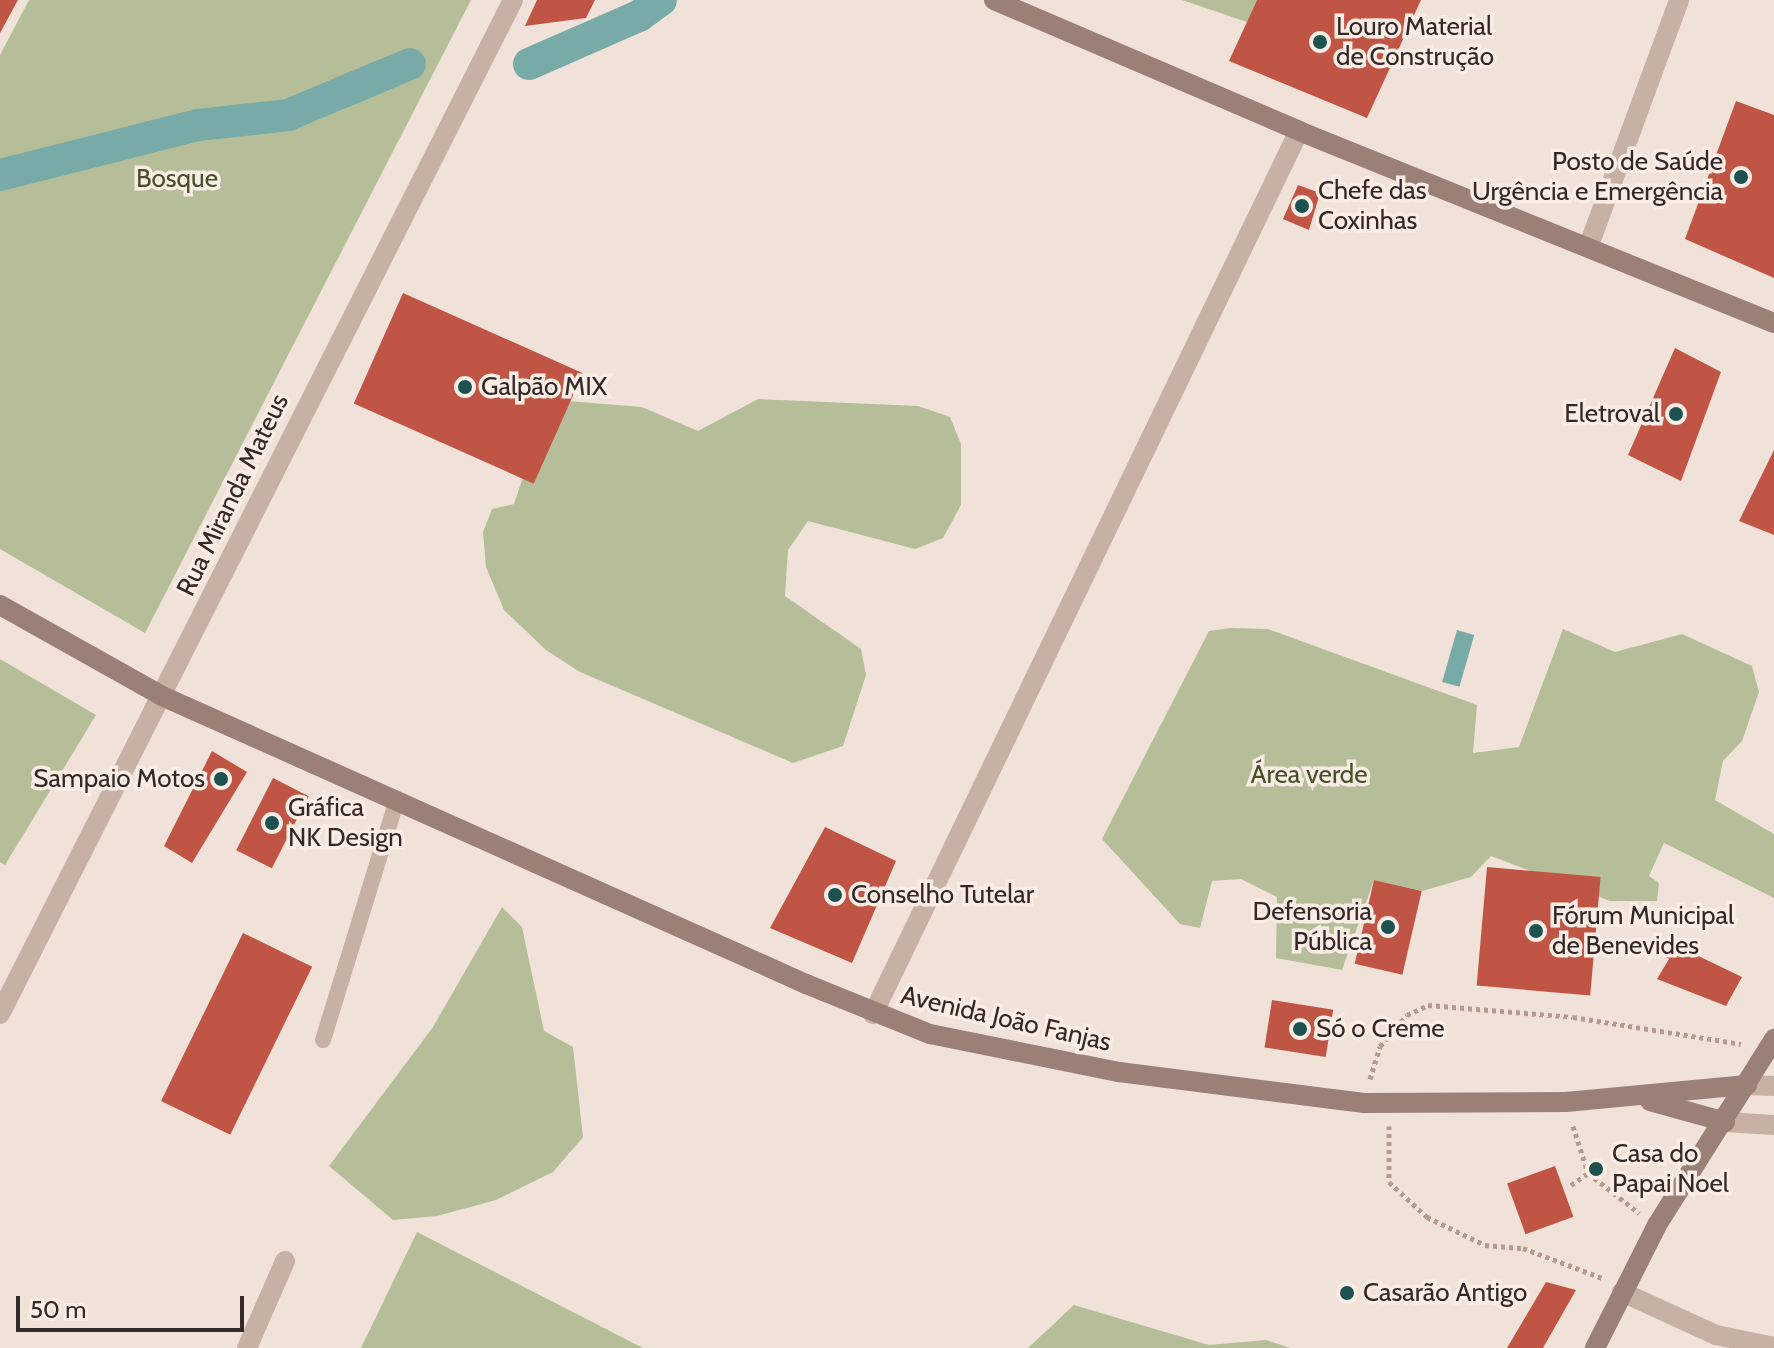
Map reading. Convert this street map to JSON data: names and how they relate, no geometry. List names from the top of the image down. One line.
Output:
{"streets":{"street":["Rua Miranda Mateus","Avenida João Fanjas"]},"crossings":[["Rua Miranda Mateus","Avenida João Fanjas"]],"parks":["Bosque","Área verde"],"places":["Louro Material de Construção","Posto de Saúde Urgência e Emergência","Chefe das Coxinhas","Galpão MIX","Eletroval","Sampaio Motos","Gráfica NK Design","Conselho Tutelar","Defensoria Pública","Fórum Municipal de Benevides","Só o Creme","Casa do Papai Noel","Casarão Antigo"],"scale_bar":"50 m"}
